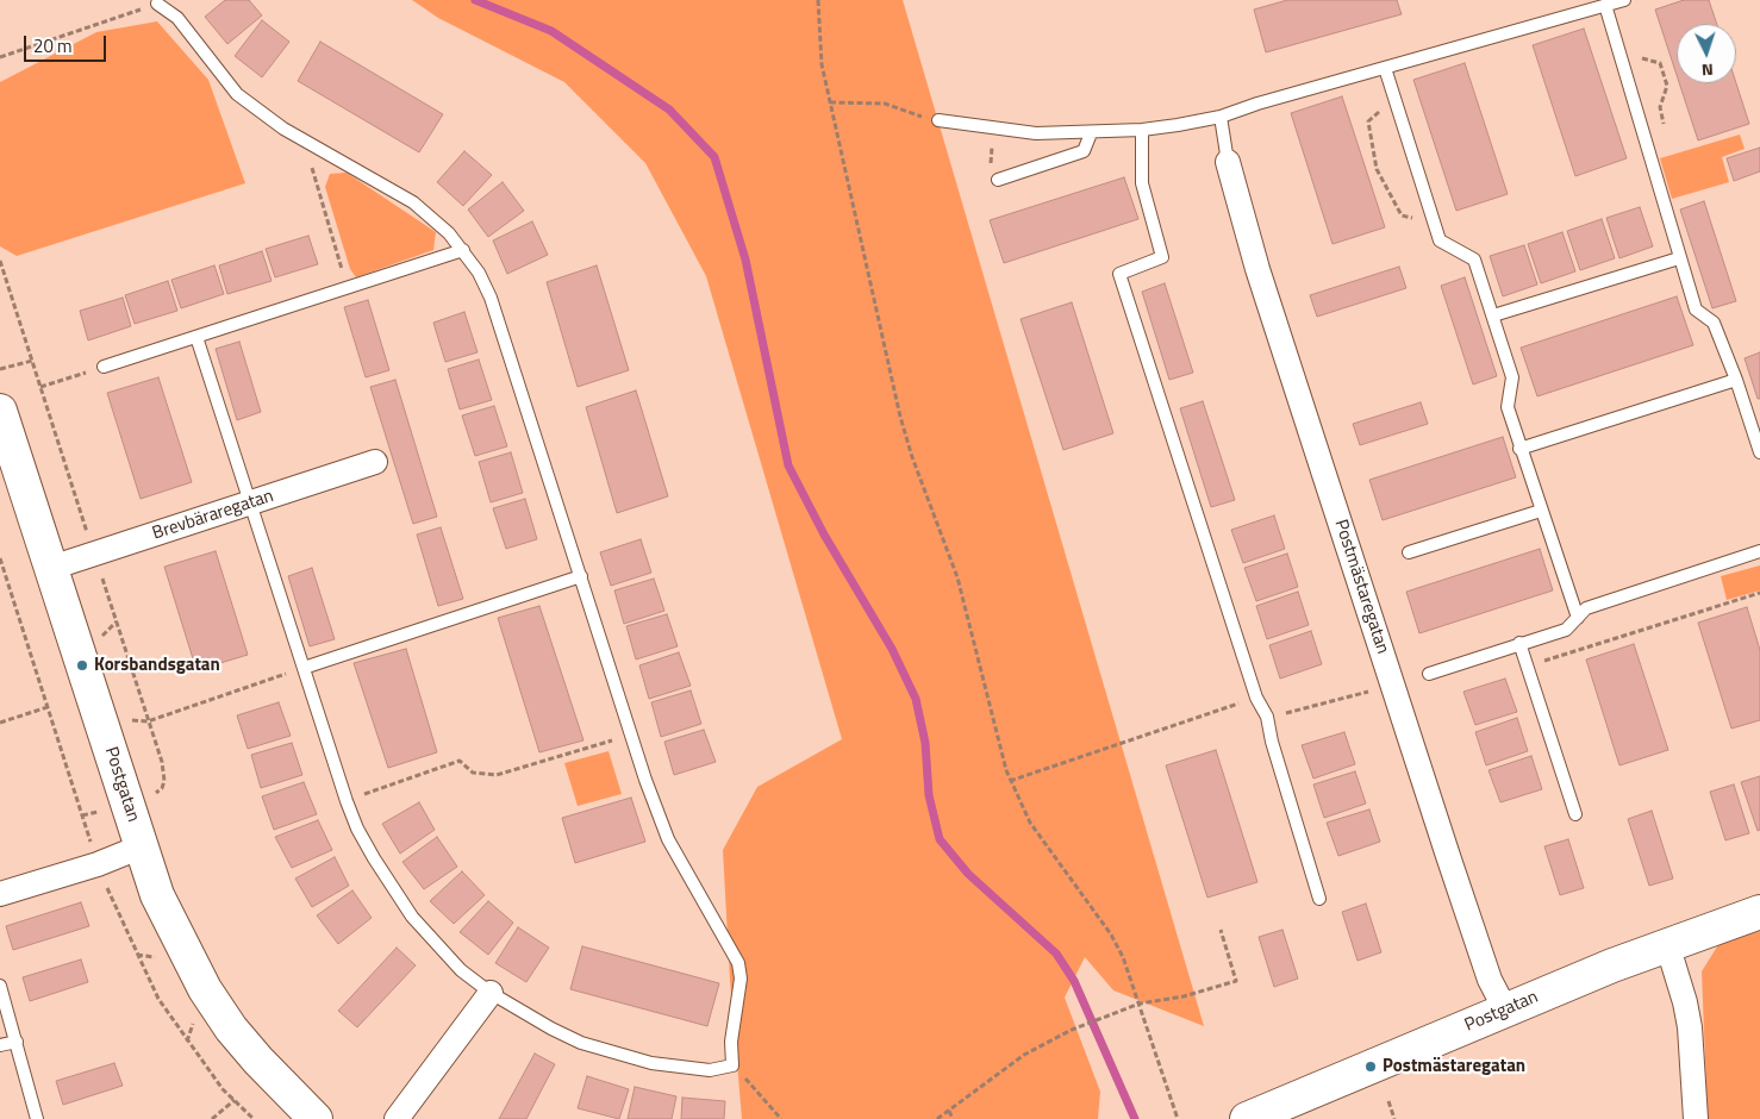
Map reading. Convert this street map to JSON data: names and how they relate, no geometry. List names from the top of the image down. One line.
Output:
{"streets":{"street":["Brevbäraregatan","Postmästaregatan","Postgatan"]},"crossings":[["Brevbäraregatan","Postgatan"],["Postmästaregatan","Postgatan"]],"places":["Korsbandsgatan","Postmästaregatan"],"scale_bar":"20 m","north":"bottom"}
